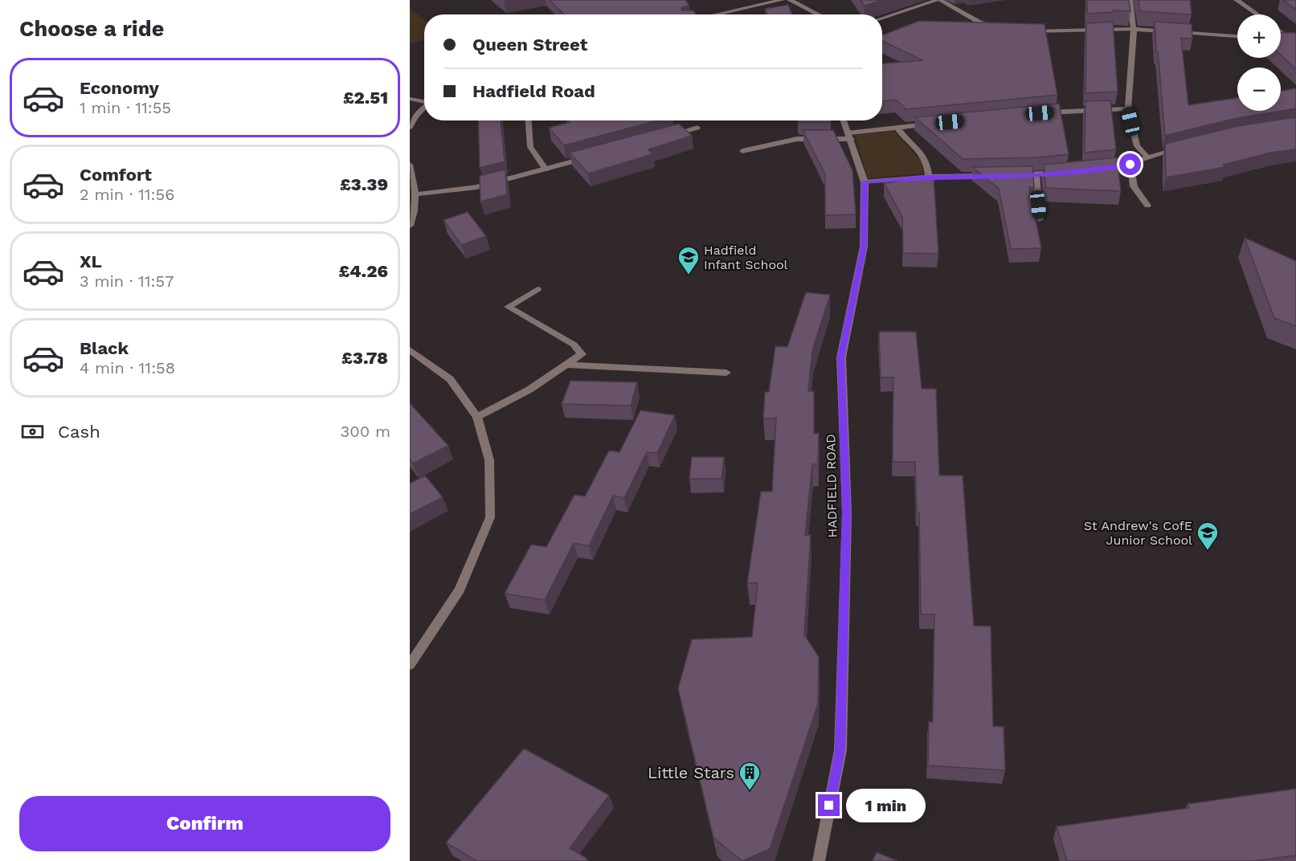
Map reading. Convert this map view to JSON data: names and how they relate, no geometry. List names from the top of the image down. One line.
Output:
{"streets":{"street":["HADFIELD ROAD"]},"places":{"school or university":["Hadfield Infant School","St Andrew's CofE Junior School"],"building":["Little Stars"]},"page":{"heading":"Choose a ride","map_buttons":["+","−"],"banner":["Queen Street","Hadfield Road"],"list":[{"name":"Economy","note":"1 min · 11:55","value":"£2.51"},{"name":"Comfort","note":"2 min · 11:56","value":"£3.39"},{"name":"XL","note":"3 min · 11:57","value":"£4.26"},{"name":"Black","note":"4 min · 11:58","value":"£3.78"}],"pay":["Cash","300 m"],"buttons":"Confirm","bubble":"1 min"}}
